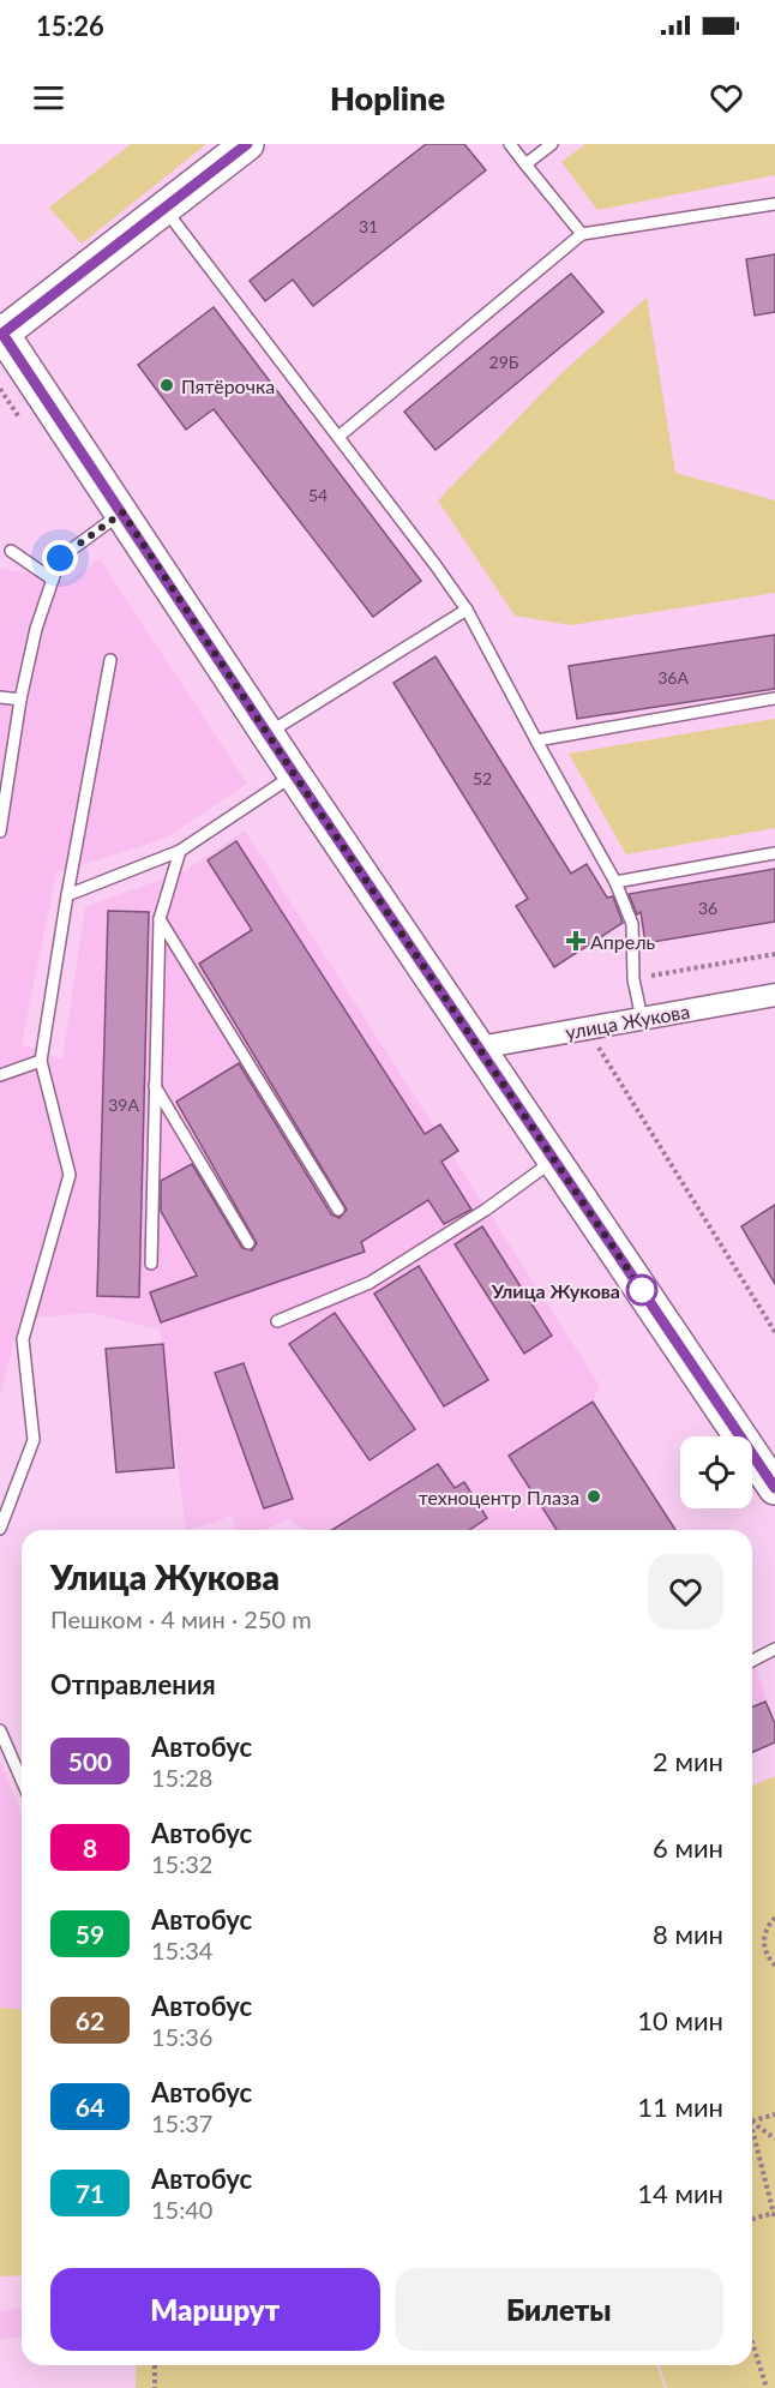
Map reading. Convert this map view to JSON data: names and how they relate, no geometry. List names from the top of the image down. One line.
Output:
{"streets":{"street":["улица Жукова"]},"places":{"other":["Пятёрочка","Улица Жукова","техноцентр Плаза"],"health":["Апрель"]},"lines":["bus line 500"],"house_numbers":["31","29Б","54","36А","52","36","39А"],"page":{"status":"15:26","header":"Hopline","heading":[["Улица Жукова","Пешком · 4 мин · 250 m"],"Отправления"],"list":[{"mark":"500","name":"Автобус","note":"15:28","value":"2 мин"},{"mark":"8","name":"Автобус","note":"15:32","value":"6 мин"},{"mark":"59","name":"Автобус","note":"15:34","value":"8 мин"},{"mark":"62","name":"Автобус","note":"15:36","value":"10 мин"},{"mark":"64","name":"Автобус","note":"15:37","value":"11 мин"},{"mark":"71","name":"Автобус","note":"15:40","value":"14 мин"}],"buttons":["Маршрут","Билеты"]}}
